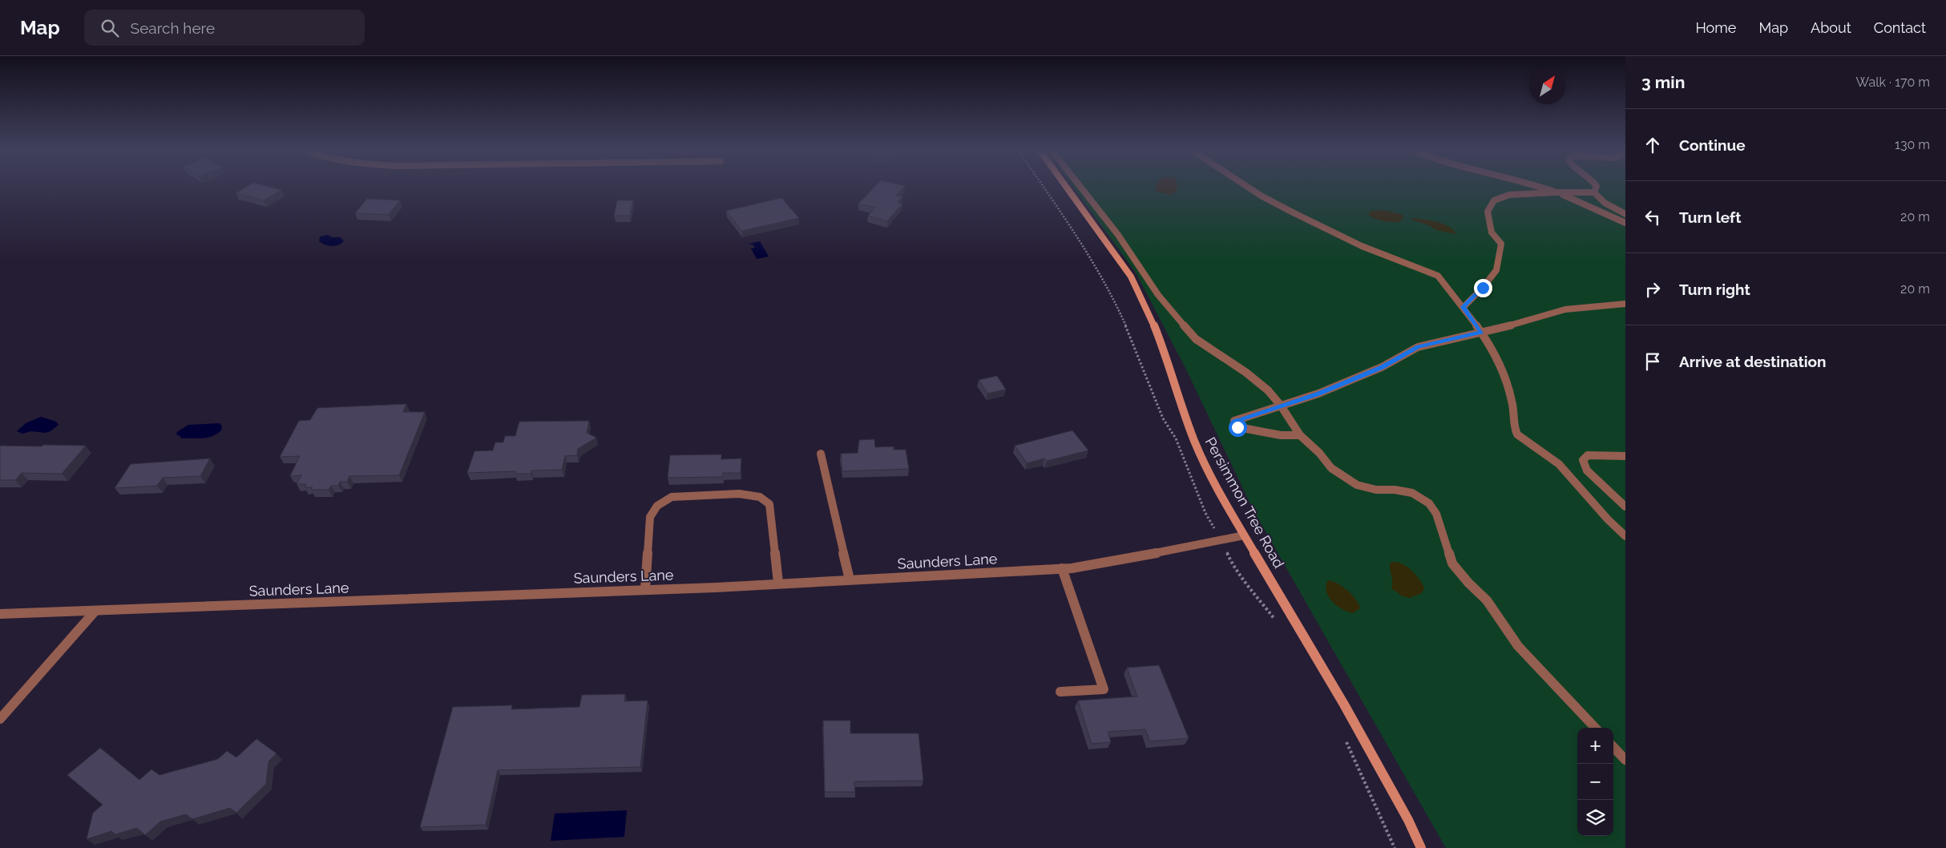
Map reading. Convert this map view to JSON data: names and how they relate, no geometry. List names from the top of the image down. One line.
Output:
{"streets":{"main road":["Persimmon Tree Road"],"street":["Saunders Lane"]},"crossings":[["Persimmon Tree Road","Saunders Lane"]],"north":"top right","page":{"header":"Map","search":"Search here","nav":["Home","Map","About","Contact"],"heading":["3 min","Walk · 170 m"],"list":[["Continue","130 m"],["Turn left","20 m"],["Turn right","20 m"],"Arrive at destination"],"map_buttons":["+","−"]}}
